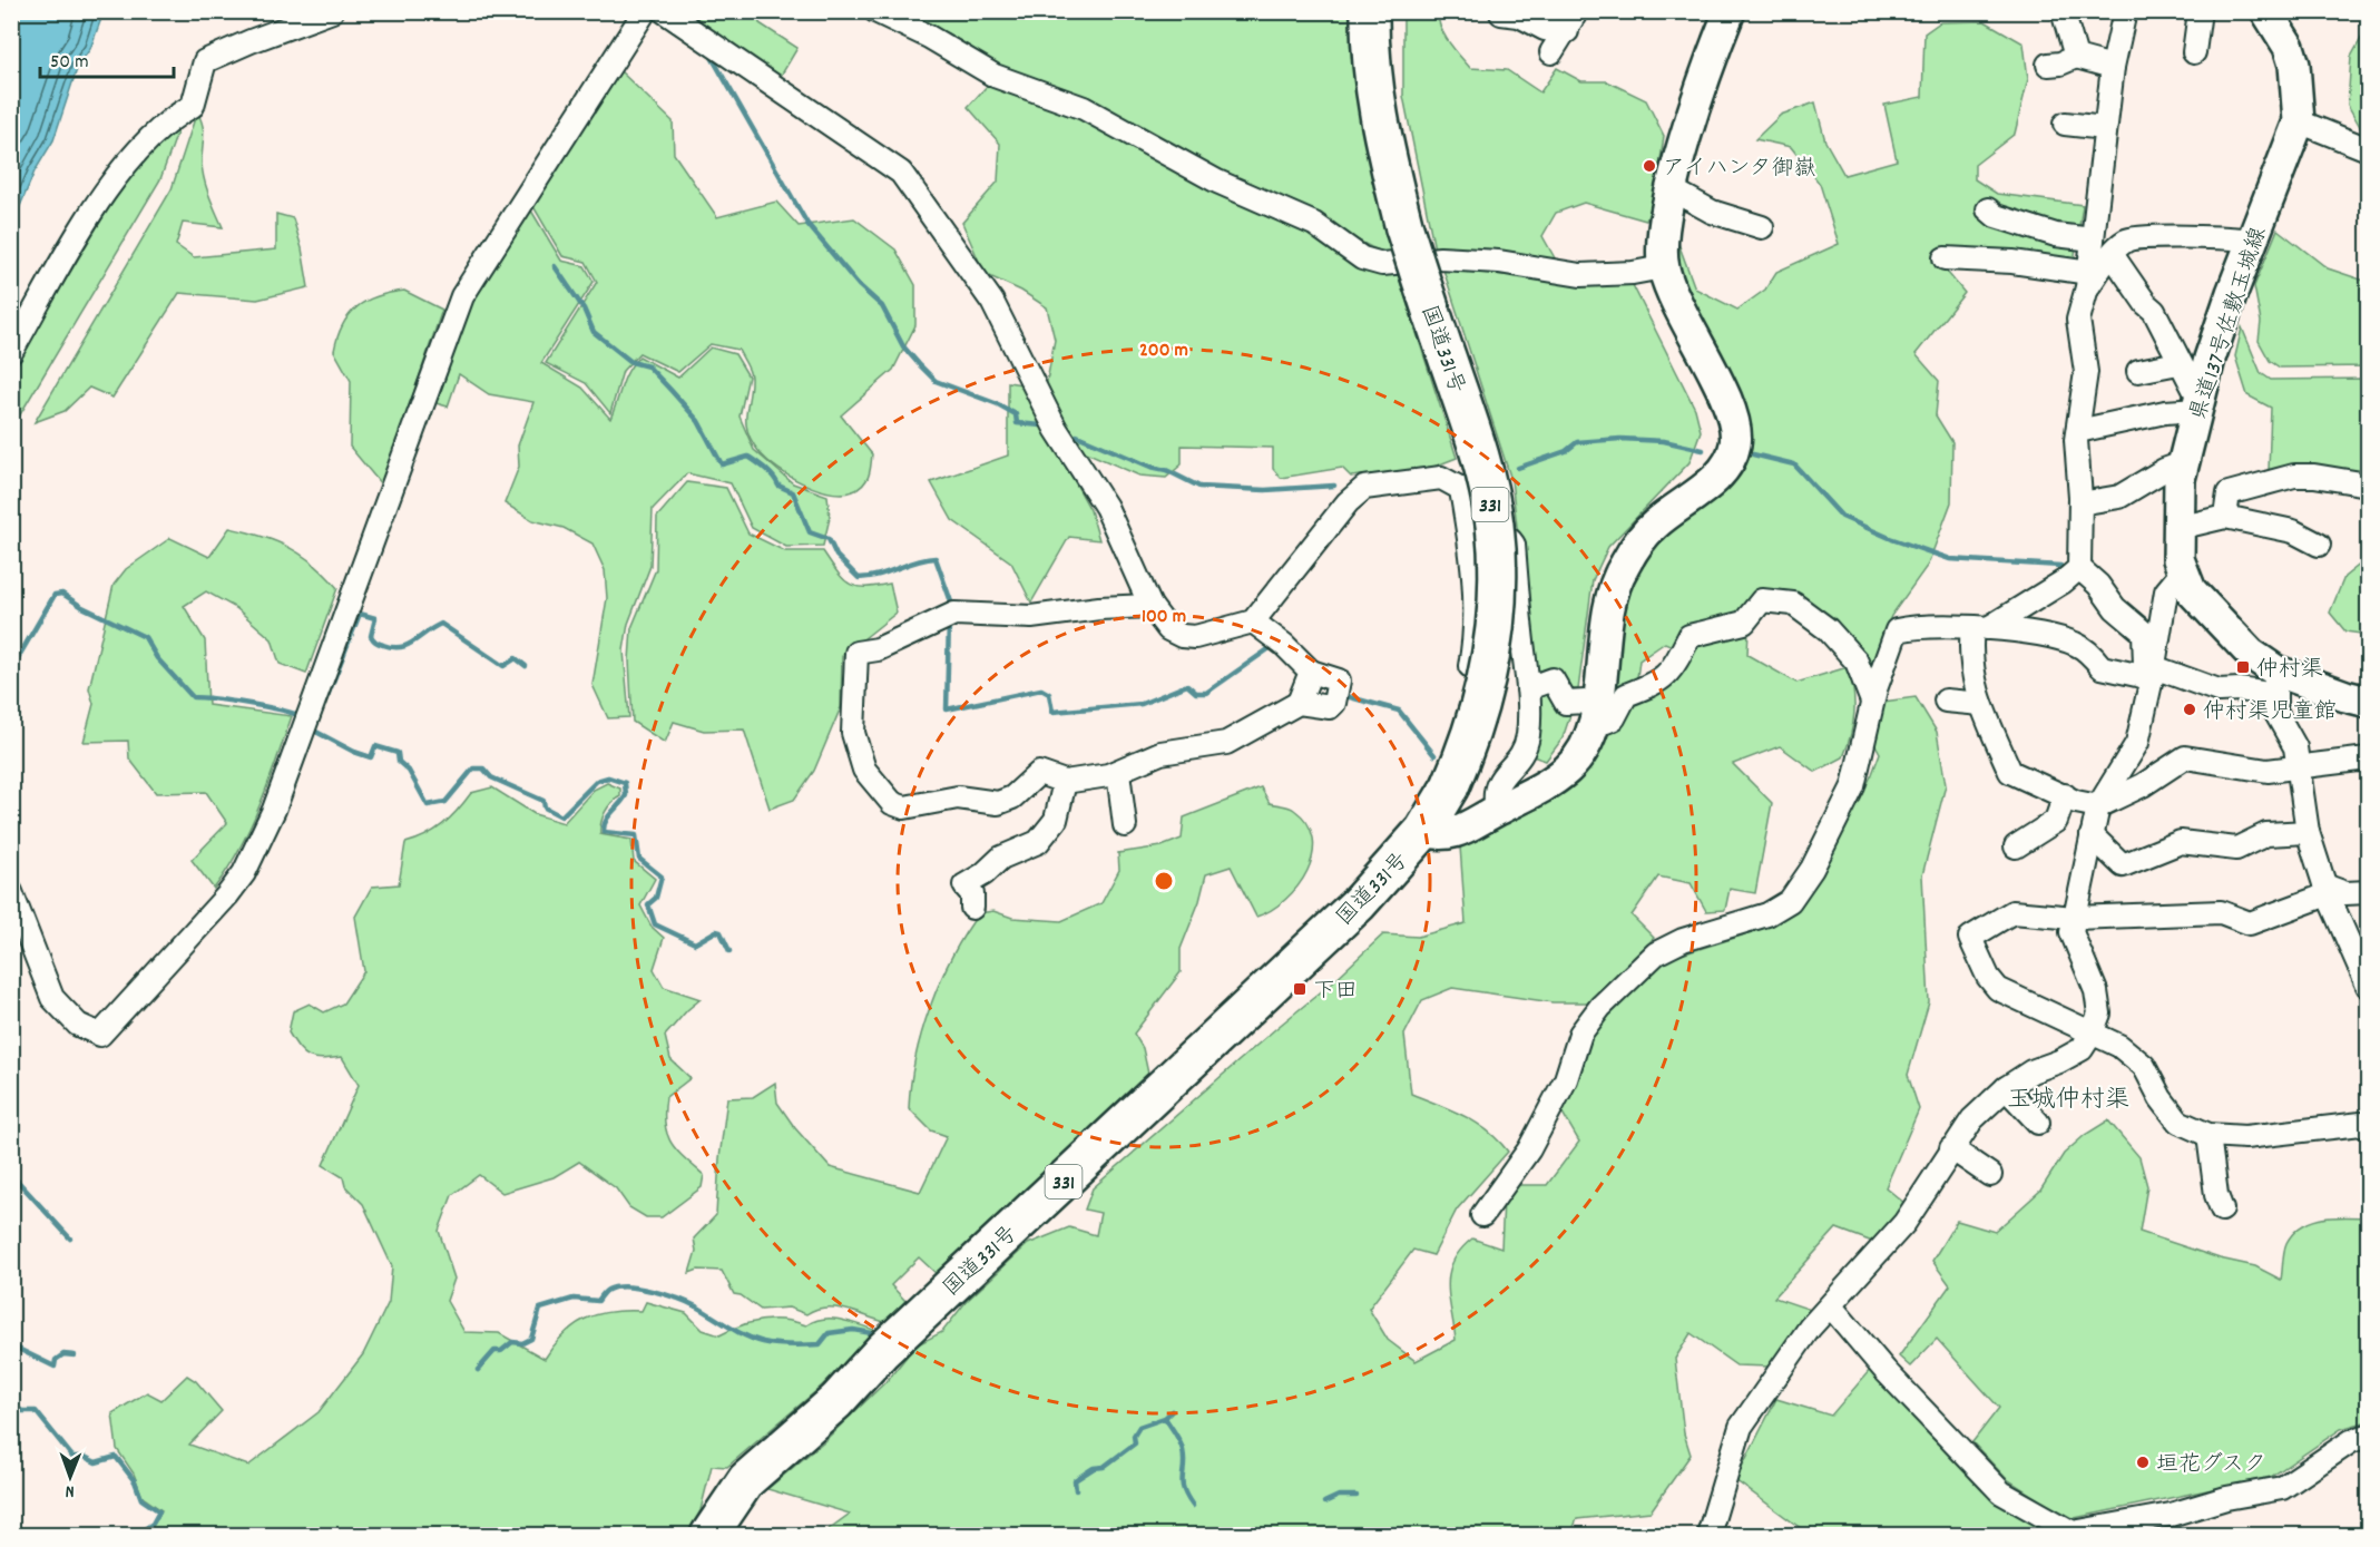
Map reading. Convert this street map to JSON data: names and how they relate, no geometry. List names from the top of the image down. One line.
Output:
{"streets":{"highway":["国道331号","331"],"main road":["県道137号佐敷玉城線"]},"districts":["玉城仲村渠"],"places":{"other":["アイハンタ御嶽","仲村渠児童館","垣花グスク"],"transit":["仲村渠","下田"]},"scale_bar":"50 m","north":"bottom","rings":["200 m","100 m"]}
